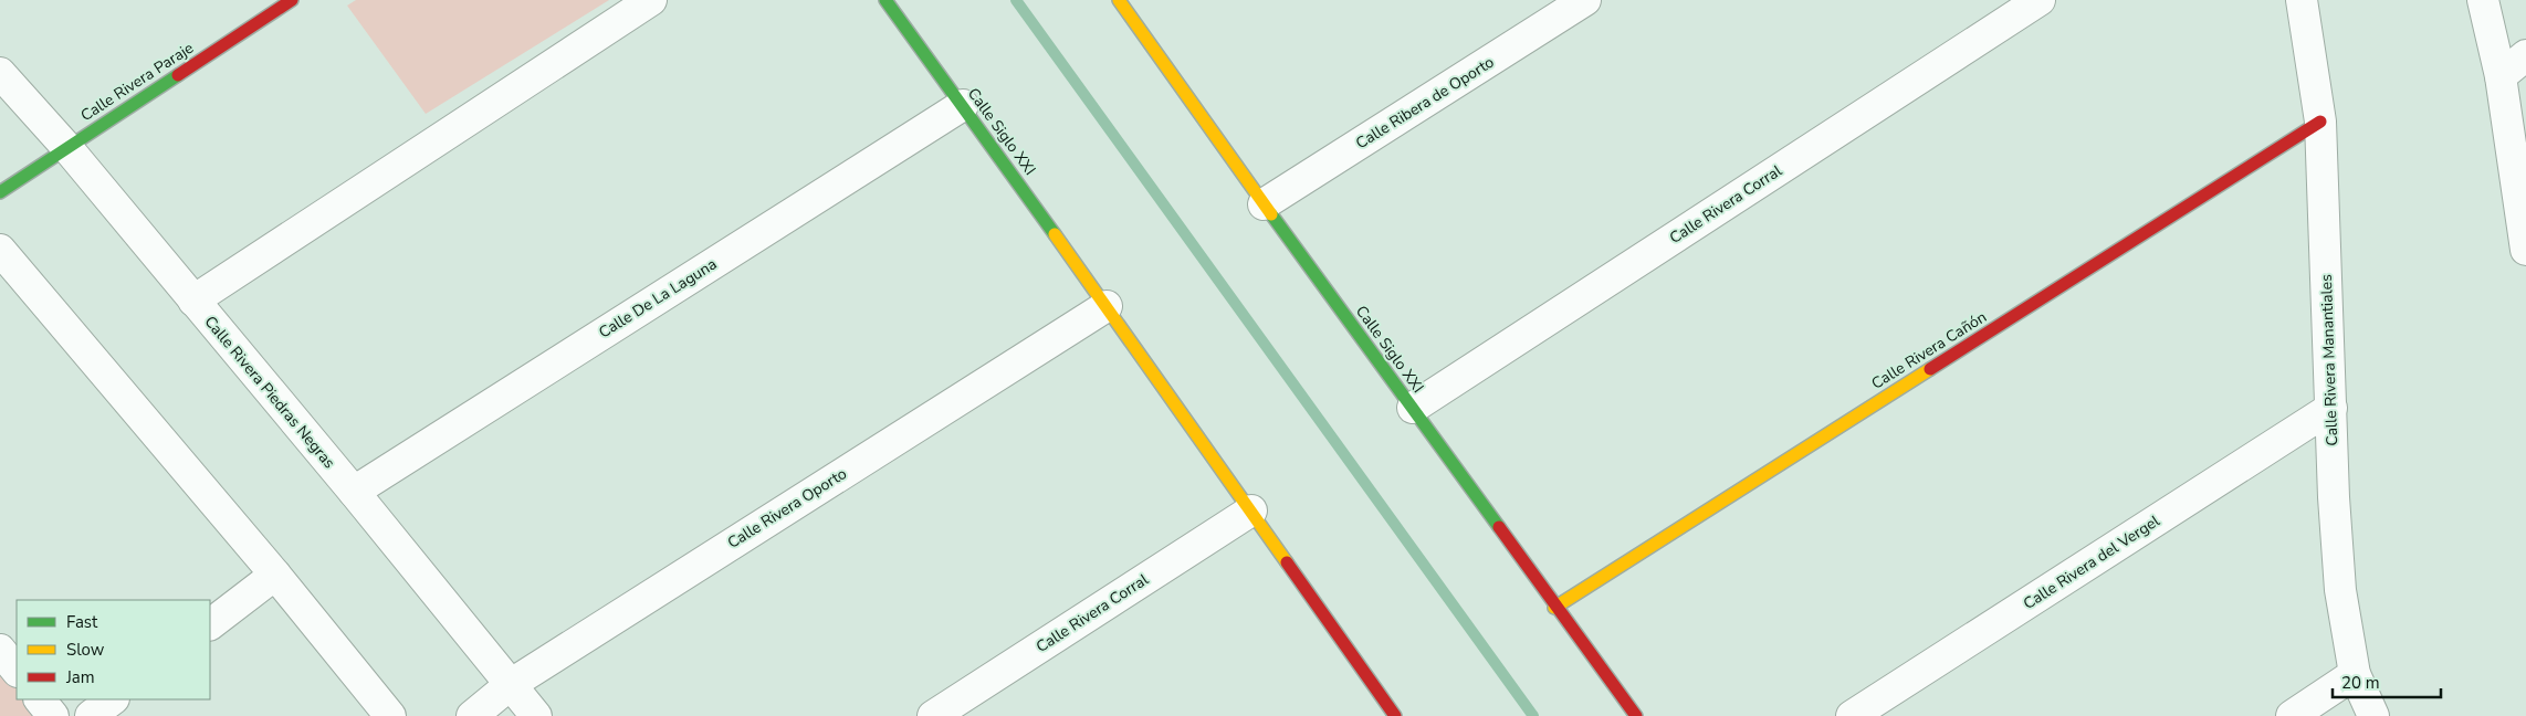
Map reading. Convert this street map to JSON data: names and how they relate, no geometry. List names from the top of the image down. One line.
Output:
{"streets":{"street":["Calle Rivera Paraje","Calle Ribera de Oporto","Calle Siglo XXI","Calle Rivera Corral","Calle De La Laguna","Calle Rivera Cañón","Calle Rivera Manantiales","Calle Rivera Piedras Negras","Calle Rivera Oporto","Calle Rivera del Vergel"]},"crossings":[["Calle Rivera Paraje","Calle Rivera Piedras Negras"],["Calle Ribera de Oporto","Calle Siglo XXI"],["Calle Siglo XXI","Calle Rivera Corral"],["Calle Siglo XXI","Calle De La Laguna"],["Calle Siglo XXI","Calle Rivera Cañón"],["Calle Siglo XXI","Calle Rivera Oporto"],["Calle De La Laguna","Calle Rivera Piedras Negras"],["Calle Rivera Cañón","Calle Rivera Manantiales"],["Calle Rivera Manantiales","Calle Rivera del Vergel"],["Calle Rivera Piedras Negras","Calle Rivera Oporto"]],"legend":["Fast","Slow","Jam"],"scale_bar":"20 m"}
